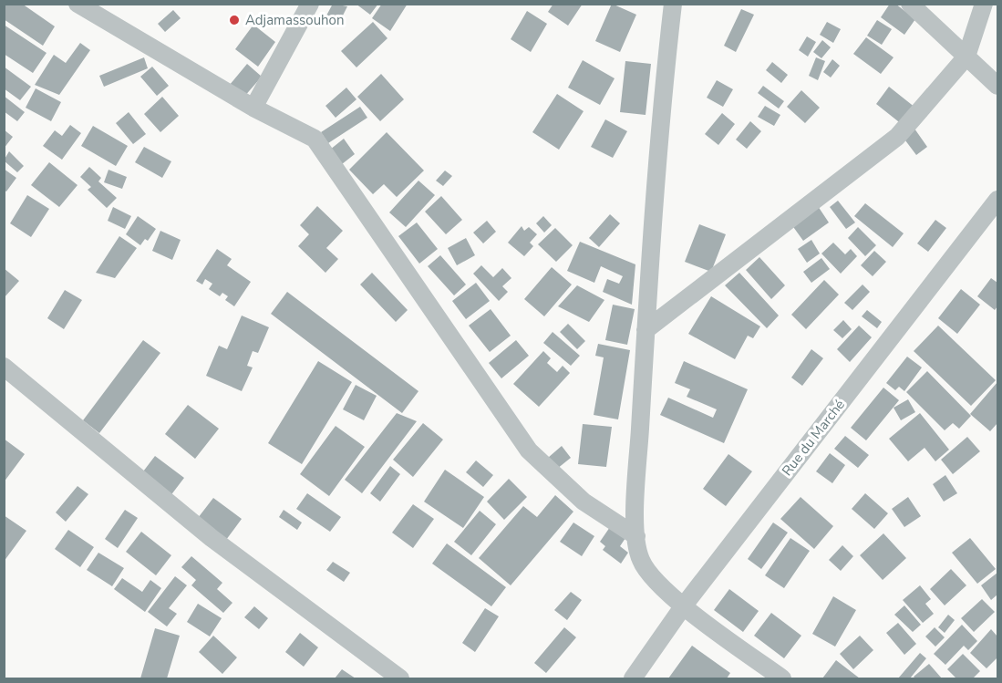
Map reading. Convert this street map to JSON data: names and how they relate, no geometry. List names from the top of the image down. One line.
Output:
{"streets":{"street":["Rue du Marché"]},"places":["Adjamassouhon"]}
